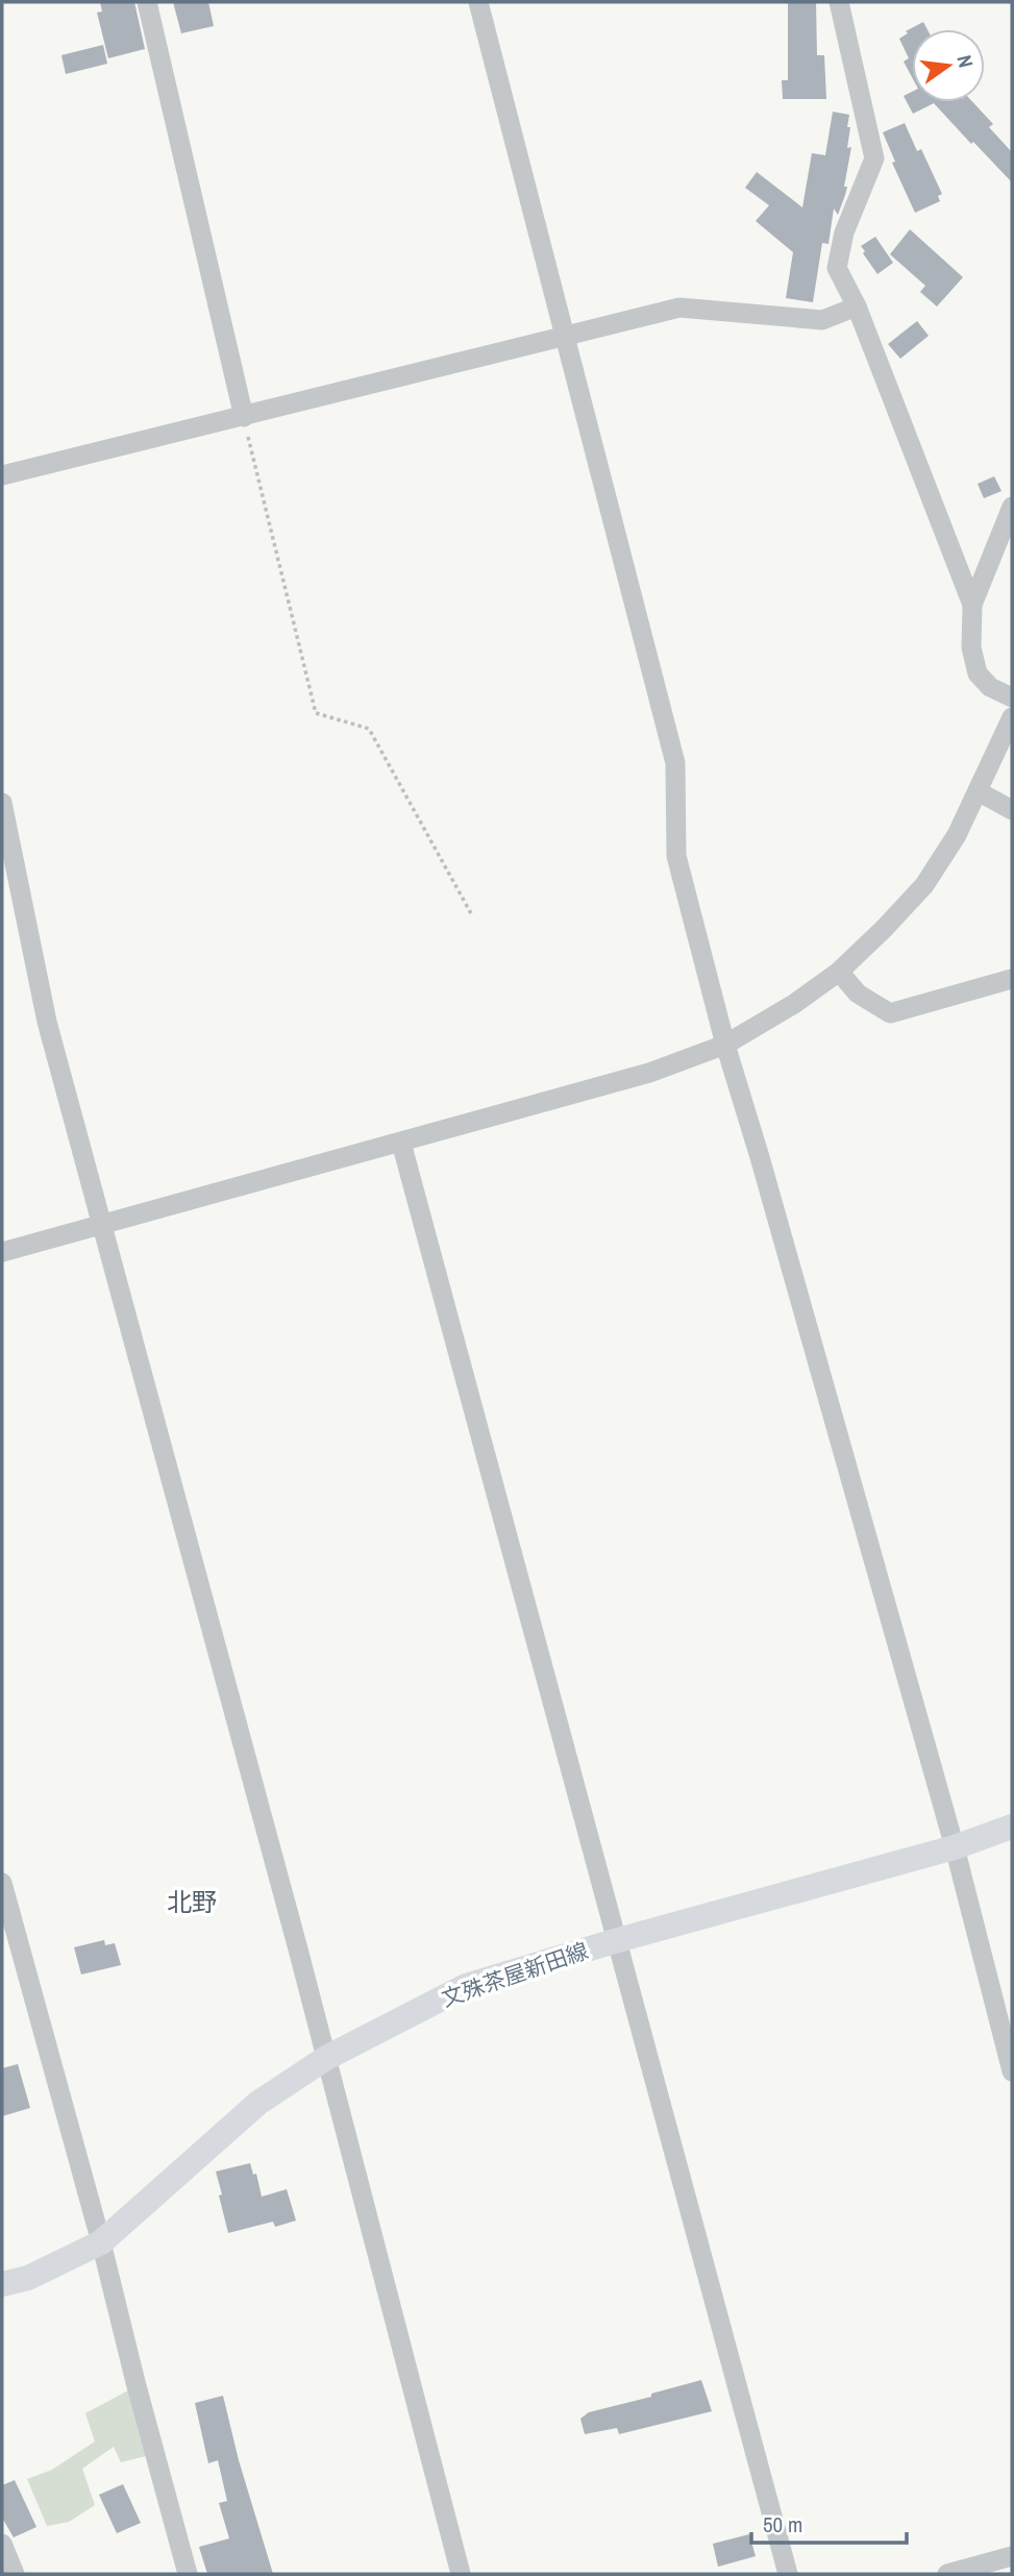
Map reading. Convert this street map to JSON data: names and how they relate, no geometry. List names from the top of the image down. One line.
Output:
{"streets":{"main road":["文殊茶屋新田線"]},"districts":["北野"],"scale_bar":"50 m","north":"right"}
